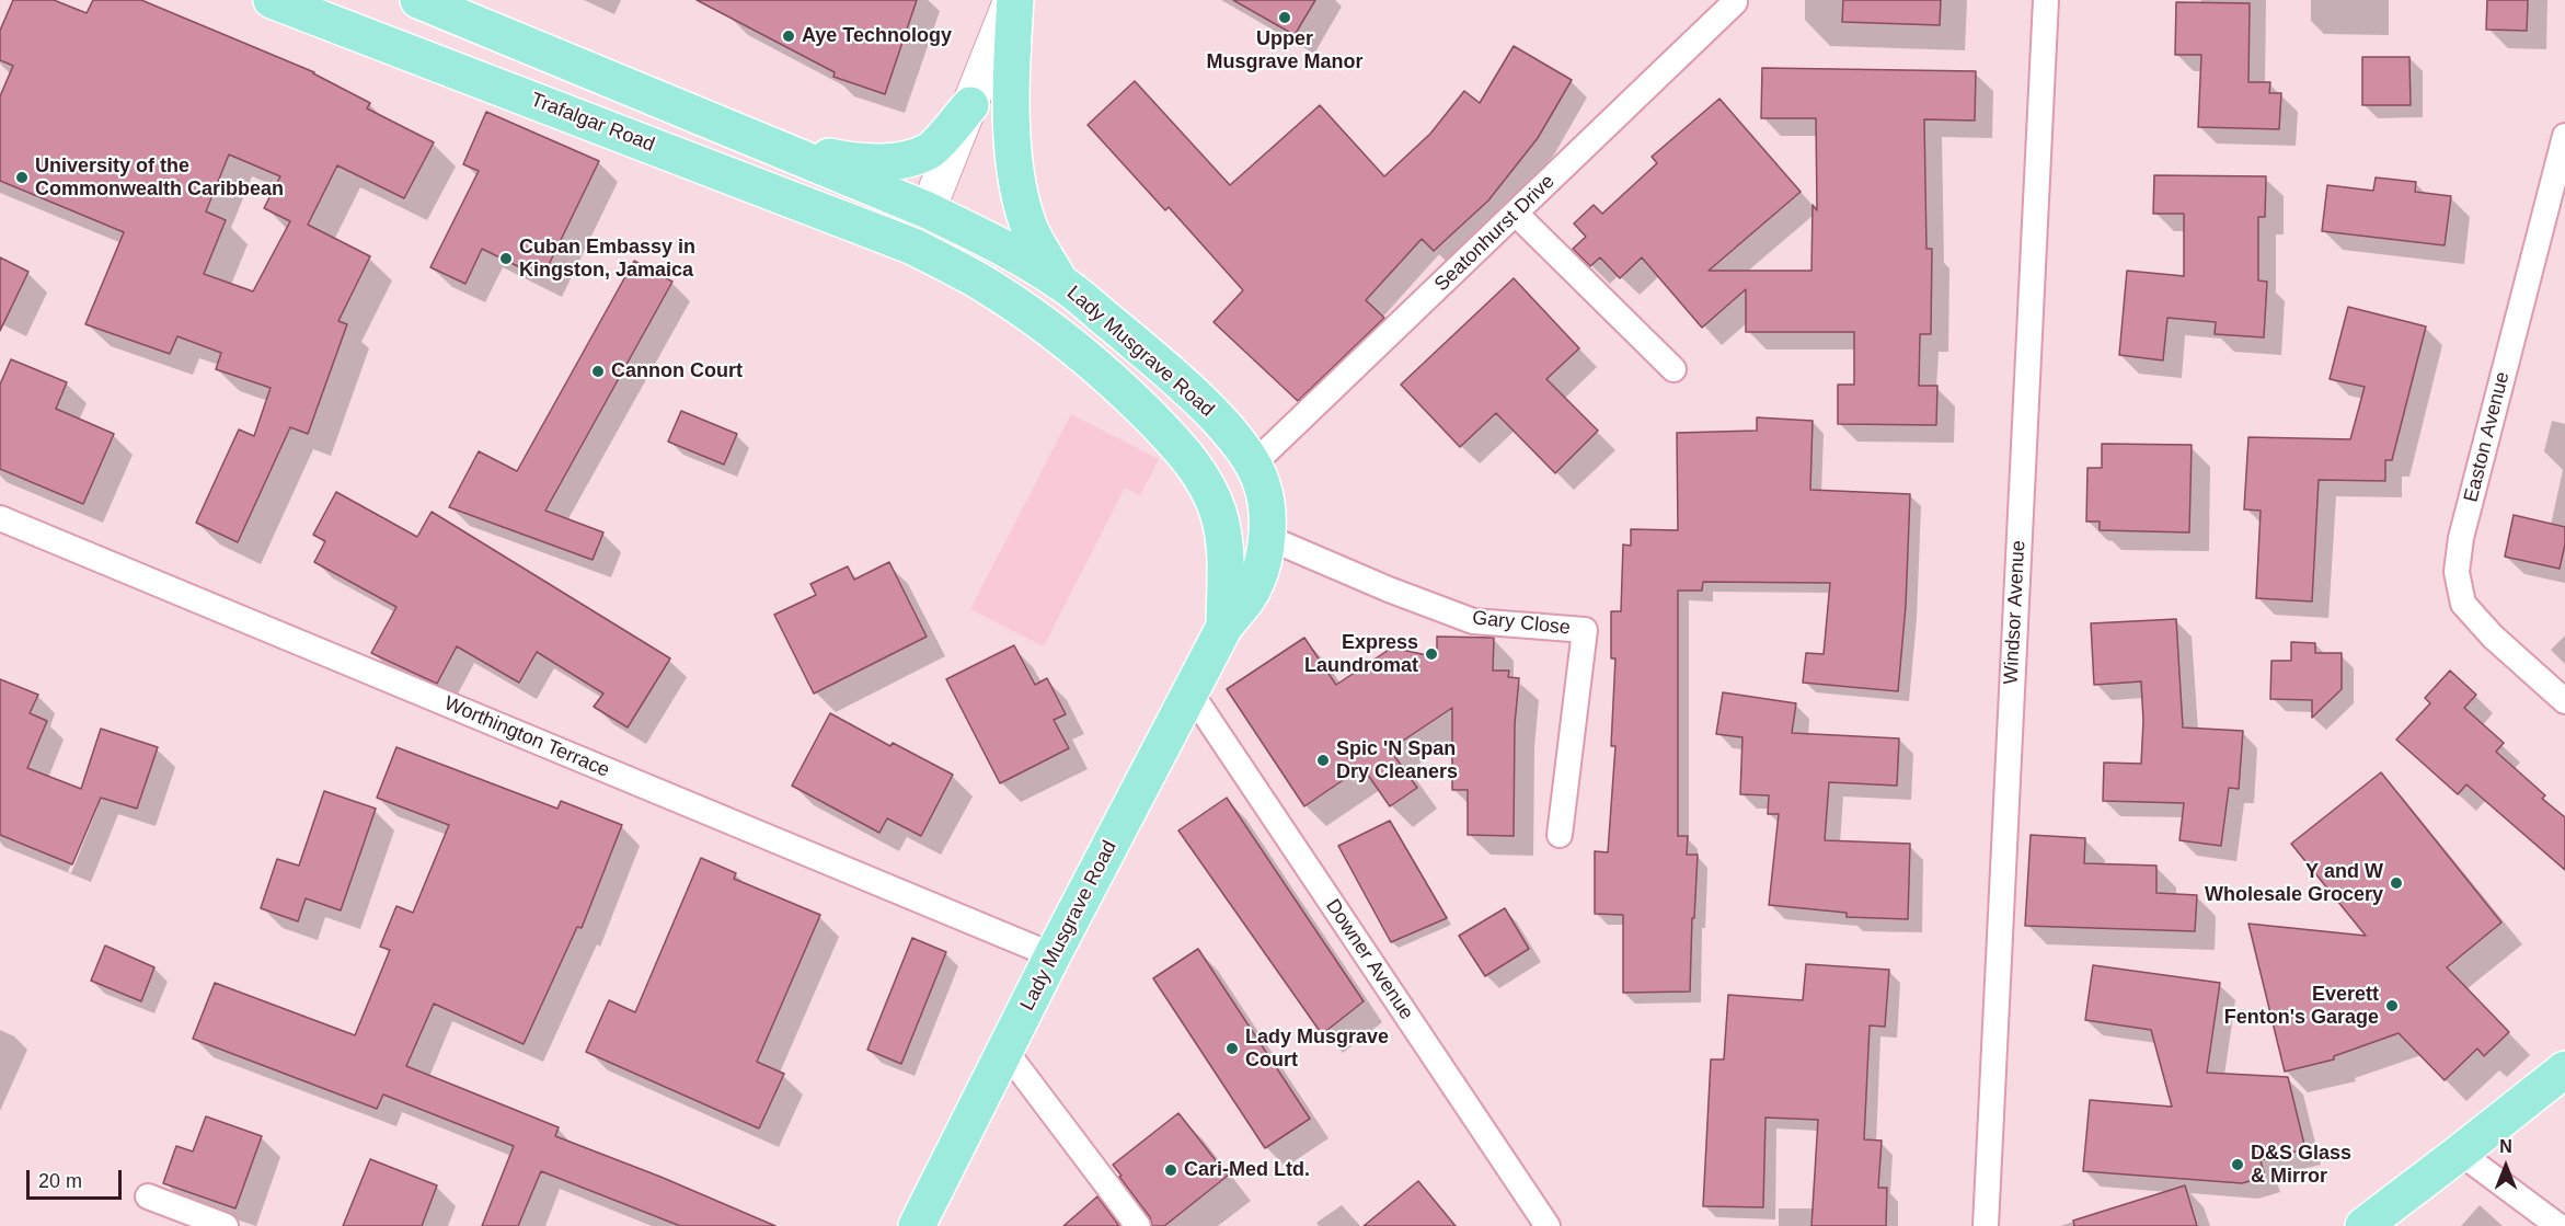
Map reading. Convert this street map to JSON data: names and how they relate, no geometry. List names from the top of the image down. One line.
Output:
{"streets":{"main road":["Trafalgar Road","Lady Musgrave Road"],"street":["Seatonhurst Drive","Easton Avenue","Windsor Avenue","Gary Close","Worthington Terrace","Downer Avenue"]},"crossings":[["Trafalgar Road","Lady Musgrave Road"],["Seatonhurst Drive","Lady Musgrave Road"],["Lady Musgrave Road","Gary Close"],["Lady Musgrave Road","Worthington Terrace"],["Lady Musgrave Road","Downer Avenue"]],"places":["Upper Musgrave Manor","Aye Technology","University of the Commonwealth Caribbean","Cuban Embassy in Kingston, Jamaica","Cannon Court","Express Laundromat","Spic 'N Span Dry Cleaners","Y and W Wholesale Grocery","Everett Fenton's Garage","Lady Musgrave Court","D&S Glass & Mirror","Cari-Med Ltd."],"scale_bar":"20 m","north":"top"}
